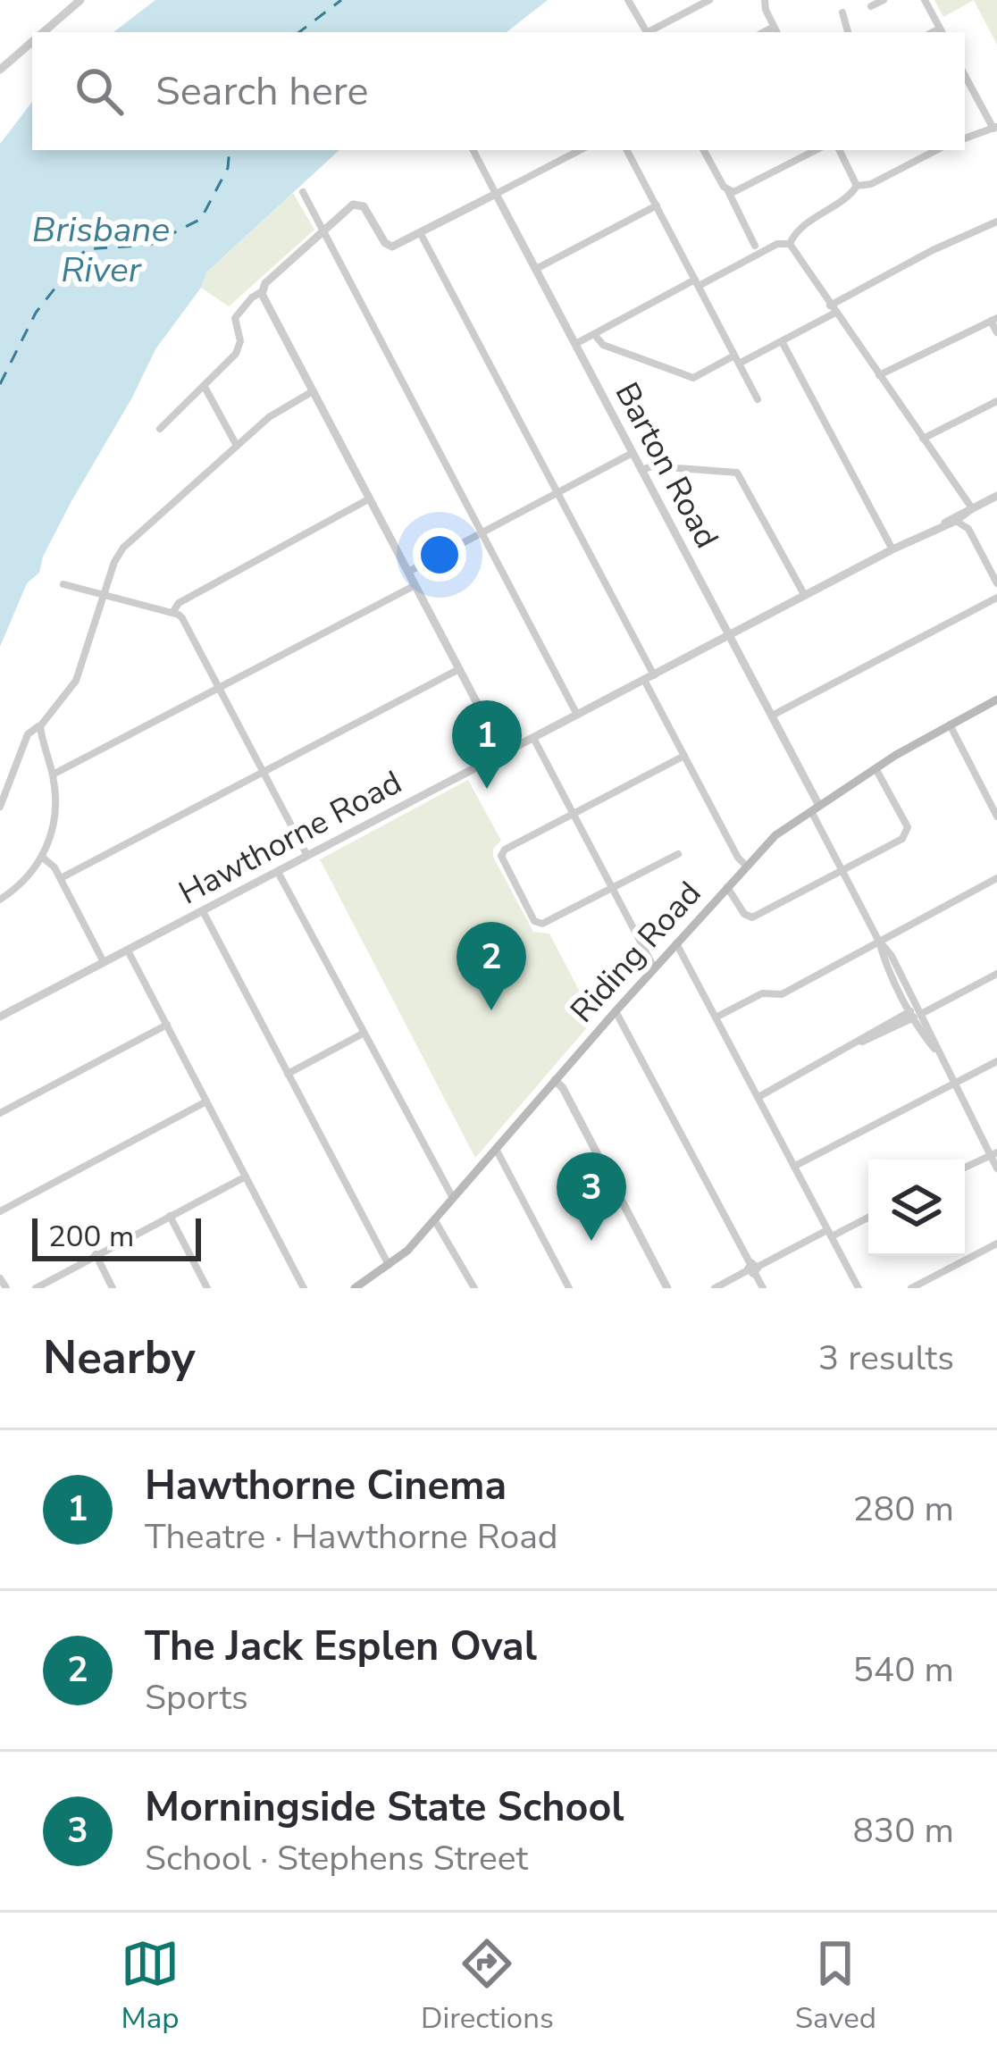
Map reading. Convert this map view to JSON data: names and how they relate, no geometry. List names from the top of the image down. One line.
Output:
{"streets":{"main road":["Riding Road"],"street":["Barton Road","Hawthorne Road"]},"crossings":[["Barton Road","Hawthorne Road"],["Barton Road","Riding Road"]],"water":["Brisbane River"],"scale_bar":"200 m","page":{"search":"Search here","pins":["1","2","3"],"scale":"200 m","heading":["Nearby","3 results"],"list":[{"mark":"1","name":"Hawthorne Cinema","note":"Theatre · Hawthorne Road","value":"280 m"},{"mark":"2","name":"The Jack Esplen Oval","note":"Sports","value":"540 m"},{"mark":"3","name":"Morningside State School","note":"School · Stephens Street","value":"830 m"}],"nav":["Map","Directions","Saved"]}}
